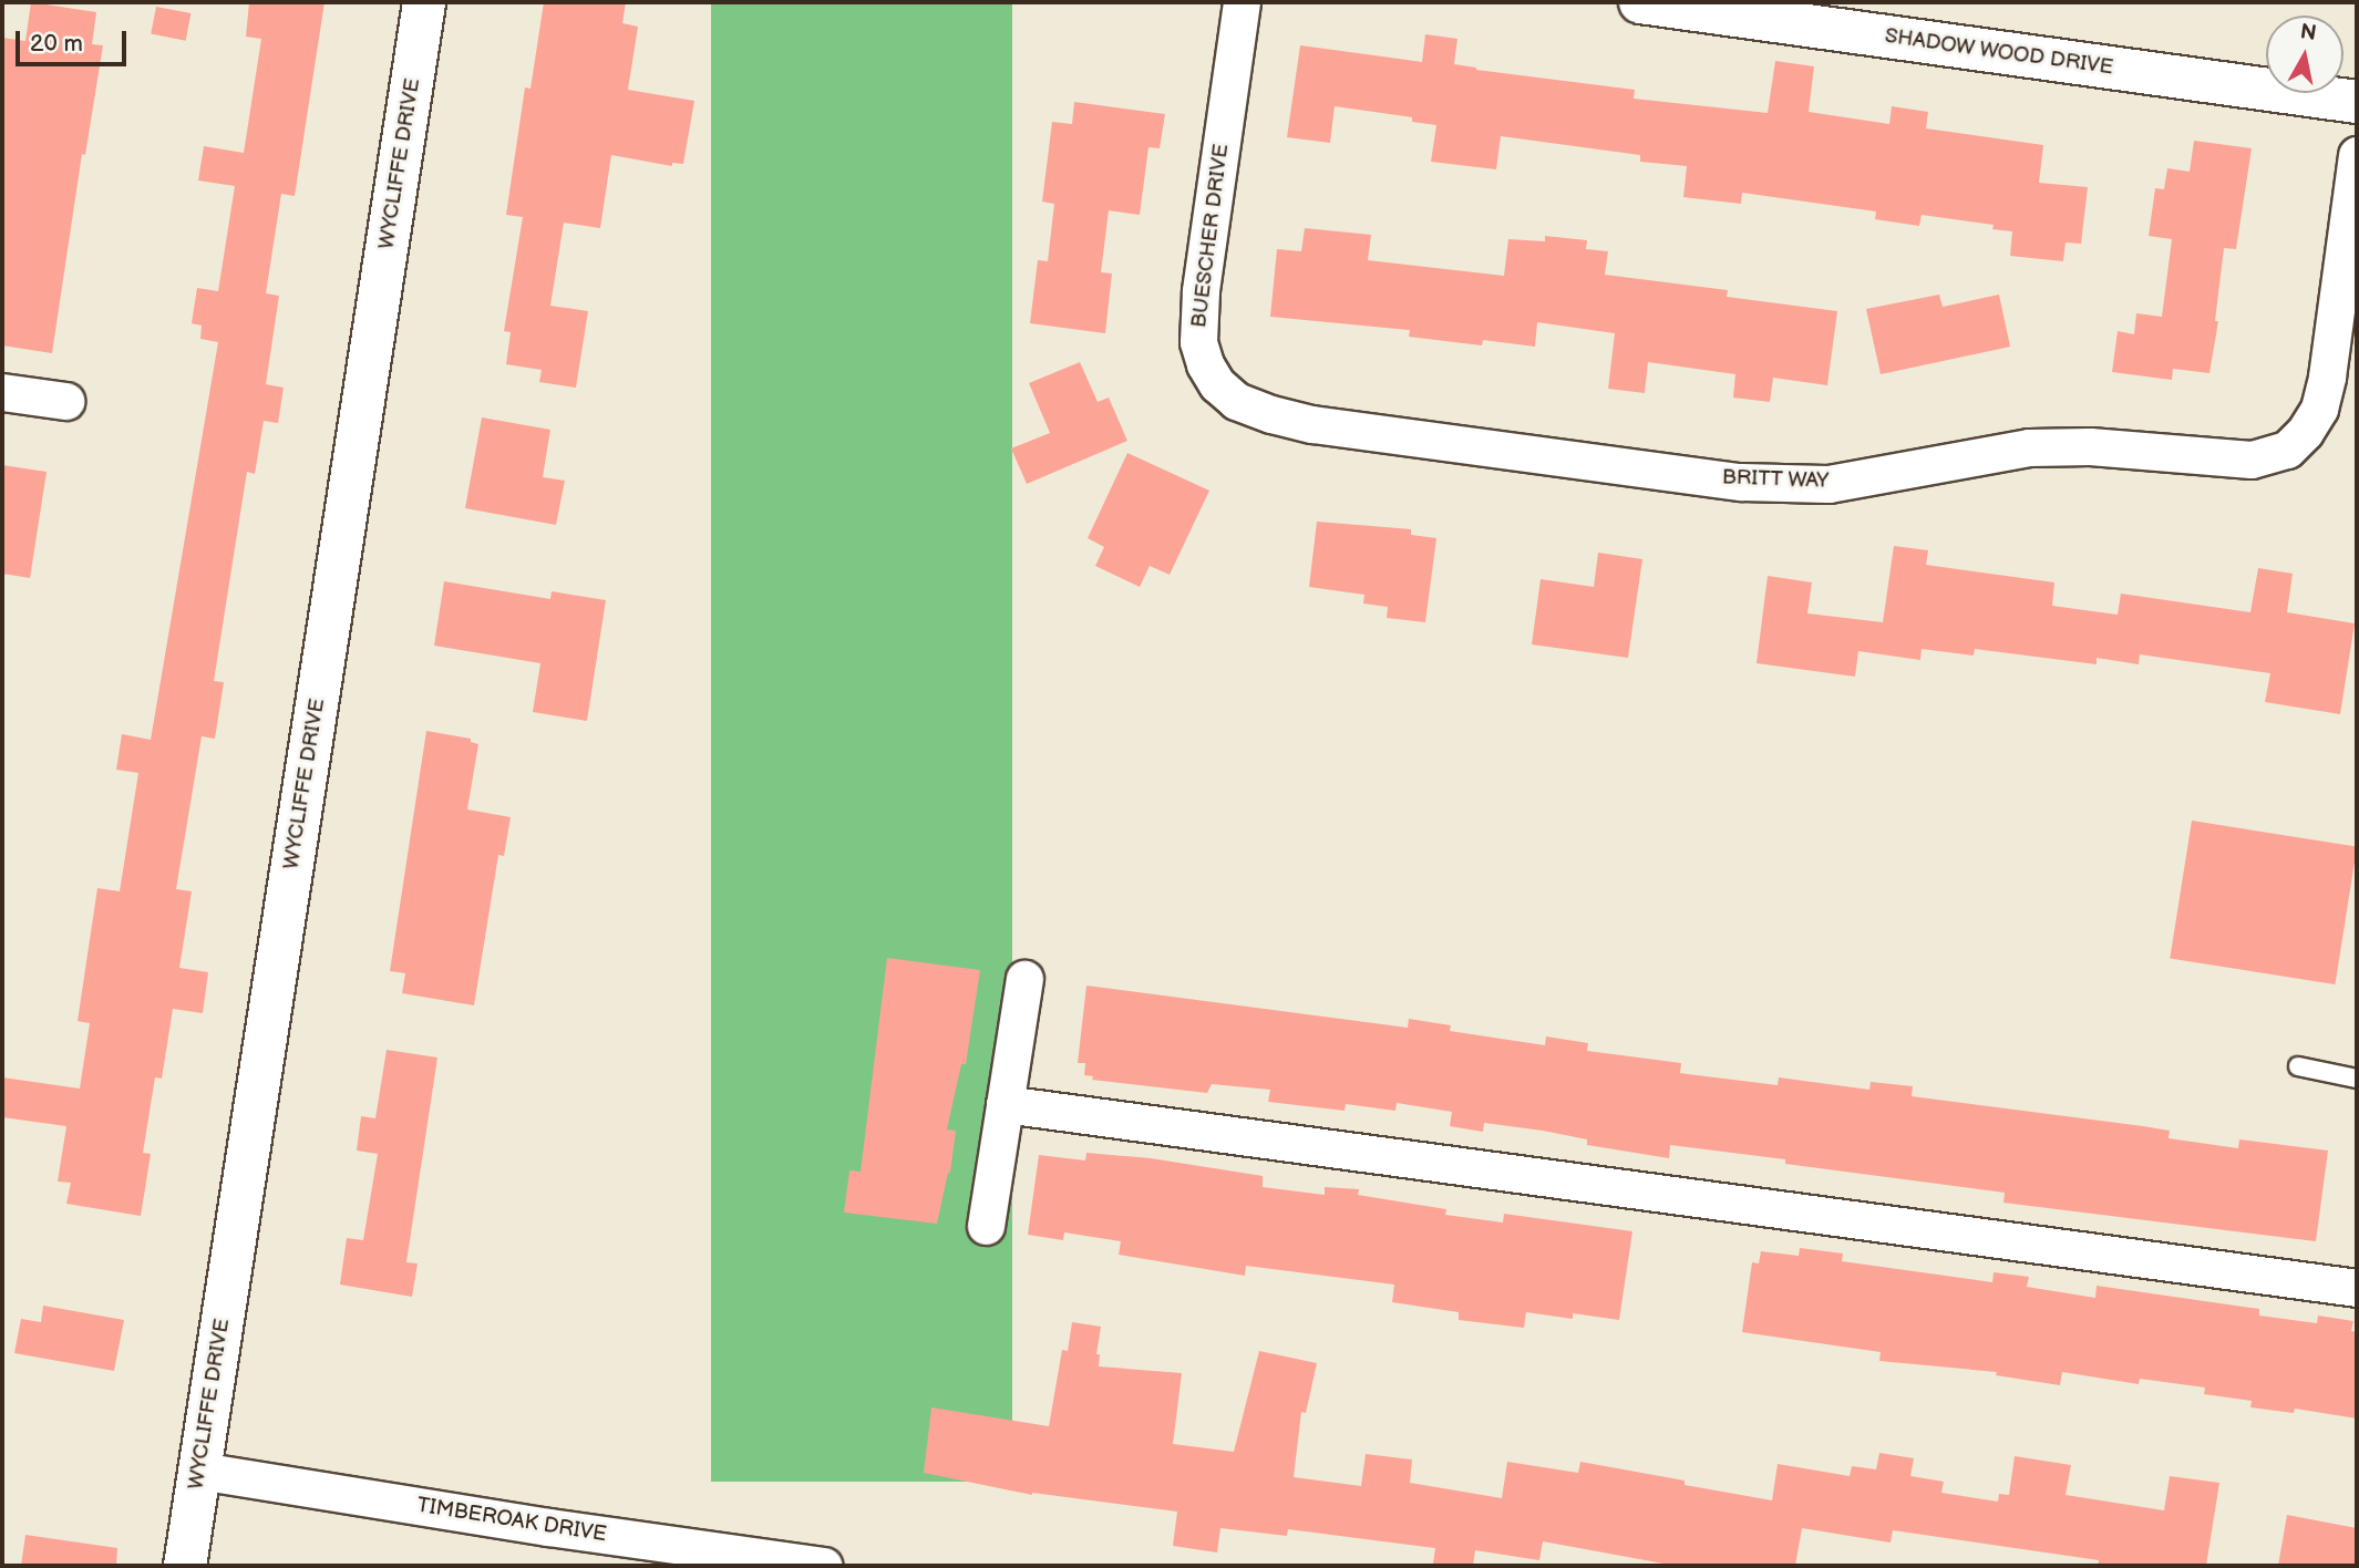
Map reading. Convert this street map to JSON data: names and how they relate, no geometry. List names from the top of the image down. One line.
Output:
{"streets":{"street":["SHADOW WOOD DRIVE","WYCLIFFE DRIVE","BUESCHER DRIVE","BRITT WAY","TIMBEROAK DRIVE"]},"crossings":[["WYCLIFFE DRIVE","TIMBEROAK DRIVE"],["BUESCHER DRIVE","BRITT WAY"]],"scale_bar":"20 m","north":"top"}
